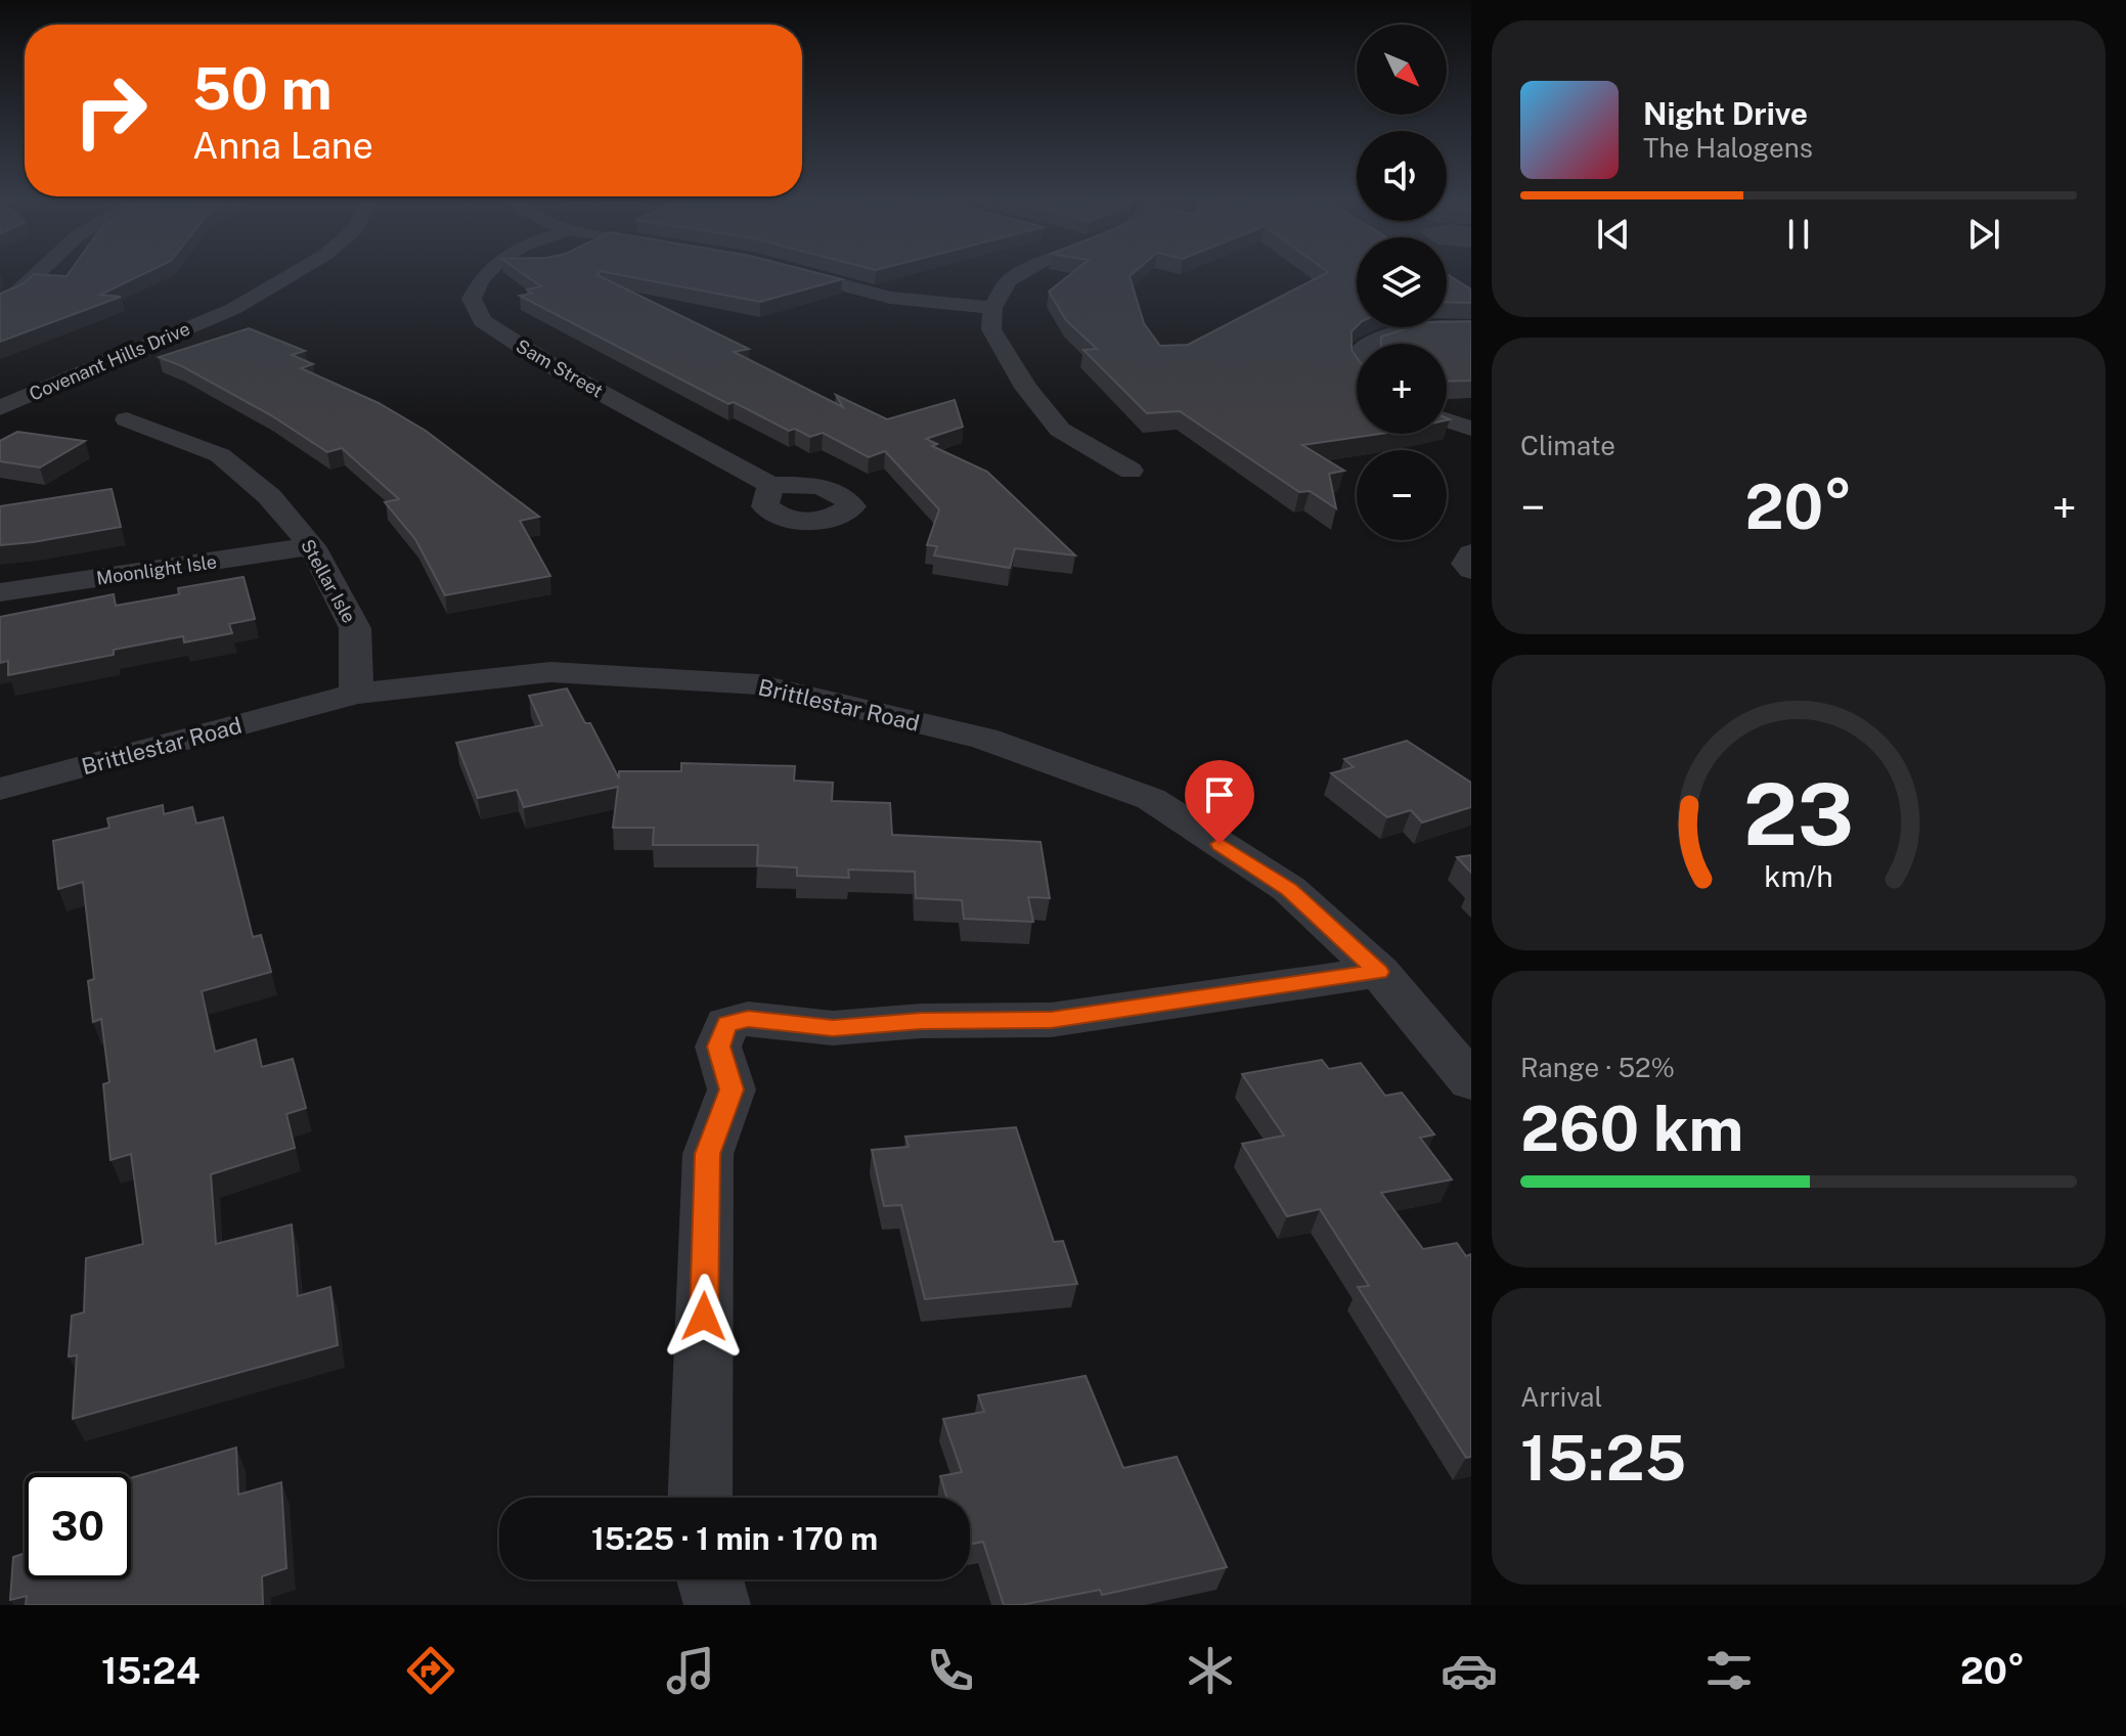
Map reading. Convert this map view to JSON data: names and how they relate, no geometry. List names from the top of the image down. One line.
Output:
{"streets":{"street":["Covenant Hills Drive","Sam Street","Moonlight Isle","Stellar Isle","Brittlestar Road"]},"crossings":[["Moonlight Isle","Stellar Isle"],["Stellar Isle","Brittlestar Road"]],"north":"bottom right","page":{"map_buttons":["+","−"],"turn":["50 m","Anna Lane"],"song":["Night Drive","The Halogens"],"tile":["Climate",["Range · 52%","260 km"],["Arrival","15:25"]],"heat":["−","20°","+"],"limit":"30","trip":"15:25 · 1 min · 170 m","tabs":["15:24","20°"],"gauge":["23","km/h"]}}
